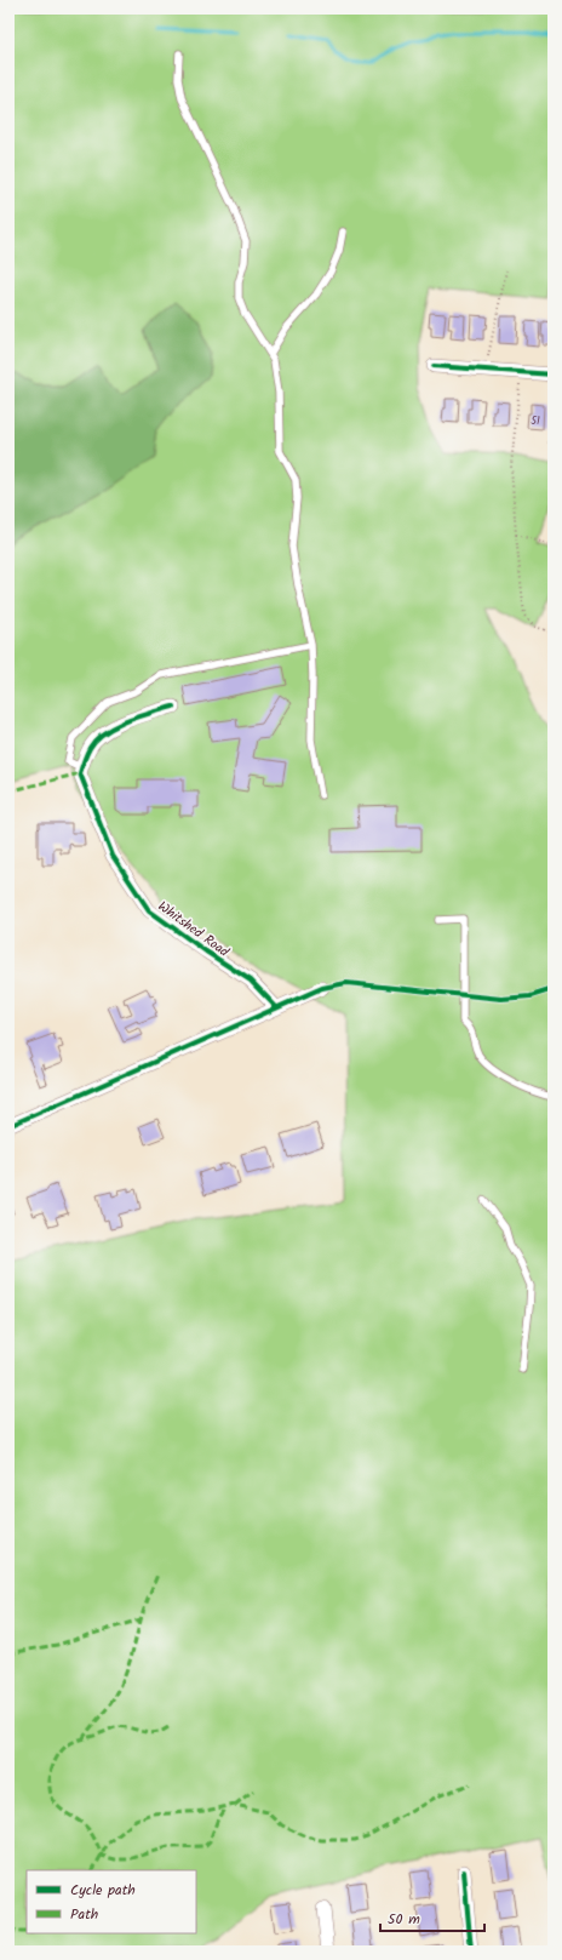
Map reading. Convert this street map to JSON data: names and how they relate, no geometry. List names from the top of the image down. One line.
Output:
{"streets":{"street":["Whitshed Road"]},"house_numbers":["51"],"legend":["Cycle path","Path"],"scale_bar":"50 m"}
